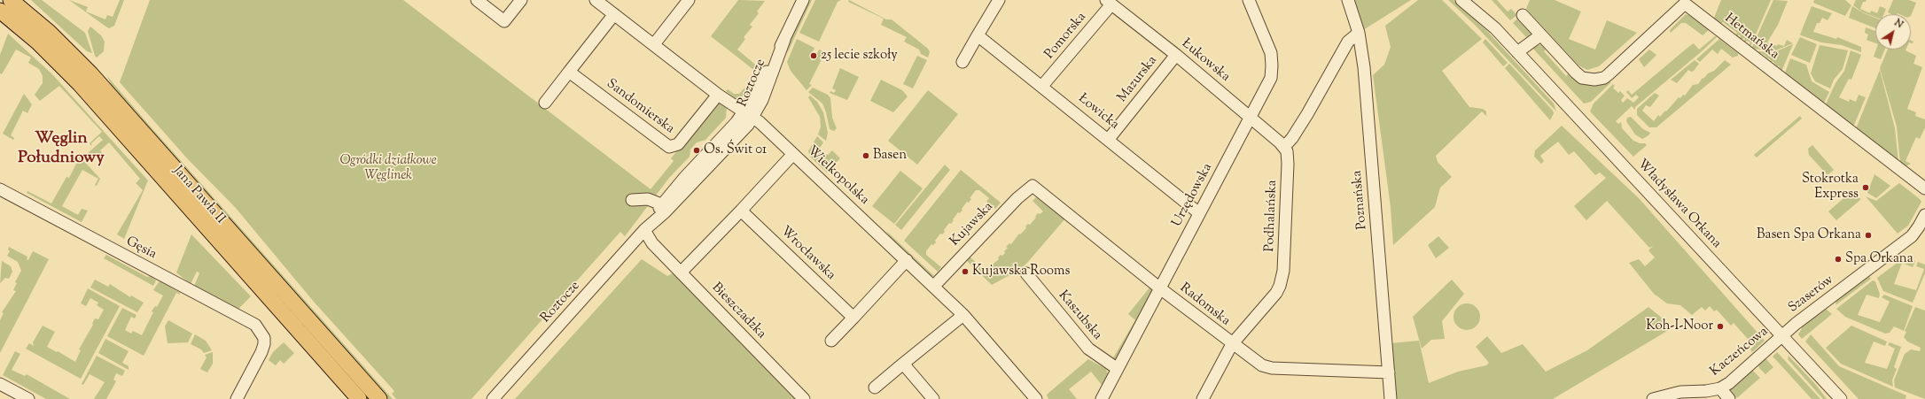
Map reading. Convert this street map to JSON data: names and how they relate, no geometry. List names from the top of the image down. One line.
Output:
{"streets":{"main road":["Jana Pawła II"],"street":["Pomorska","Hetmańska","Łukowska","Mazurska","Roztocze","Sandomierska","Łowicka","Wielkopolska","Urzędowska","Poznańska","Władysława Orkana","Podhalańska","Kujawska","Gęsia","Wrocławska","Szaserów","Radomska","Bieszczadzka","Kaszubska","Kaczeńcowa"]},"crossings":[["Pomorska","Łukowska"],["Pomorska","Łowicka"],["Łukowska","Mazurska"],["Łukowska","Urzędowska"],["Łukowska","Podhalańska"],["Mazurska","Łowicka"],["Roztocze","Wielkopolska"],["Roztocze","Bieszczadzka"],["Sandomierska","Wielkopolska"],["Łowicka","Urzędowska"],["Wielkopolska","Kujawska"],["Urzędowska","Radomska"],["Urzędowska","Kaszubska"],["Poznańska","Radomska"],["Władysława Orkana","Szaserów"],["Władysława Orkana","Kaczeńcowa"],["Podhalańska","Radomska"],["Kujawska","Radomska"],["Szaserów","Kaczeńcowa"]],"districts":["Węglin Południowy"],"parks":["Ogródki działkowe Węglinek"],"places":["25 lecie szkoły","Os. Świt 01","Basen","Stokrotka Express","Basen Spa Orkana","Spa Orkana","Kujawska Rooms","Koh-I-Noor"],"north":"top right"}
